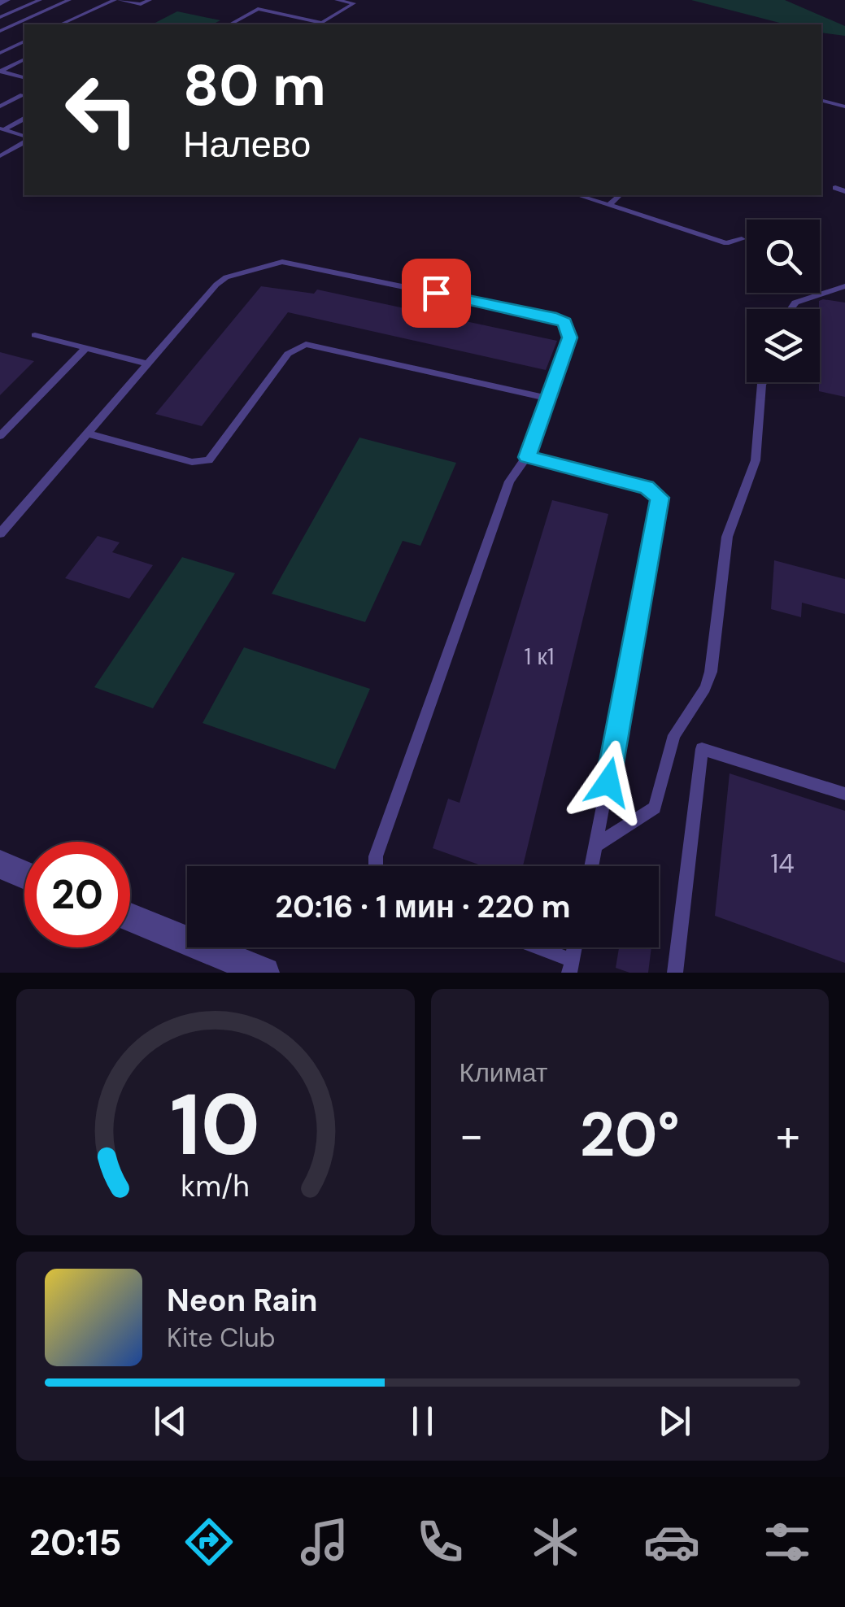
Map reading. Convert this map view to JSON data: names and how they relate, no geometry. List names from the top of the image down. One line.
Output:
{"house_numbers":["1 к1","14"],"page":{"turn":["80 m","Налево"],"limit":"20","trip":"20:16 · 1 мин · 220 m","tile":"Климат","heat":["−","20°","+"],"song":["Neon Rain","Kite Club"],"tabs":"20:15","gauge":["10","km/h"]}}
